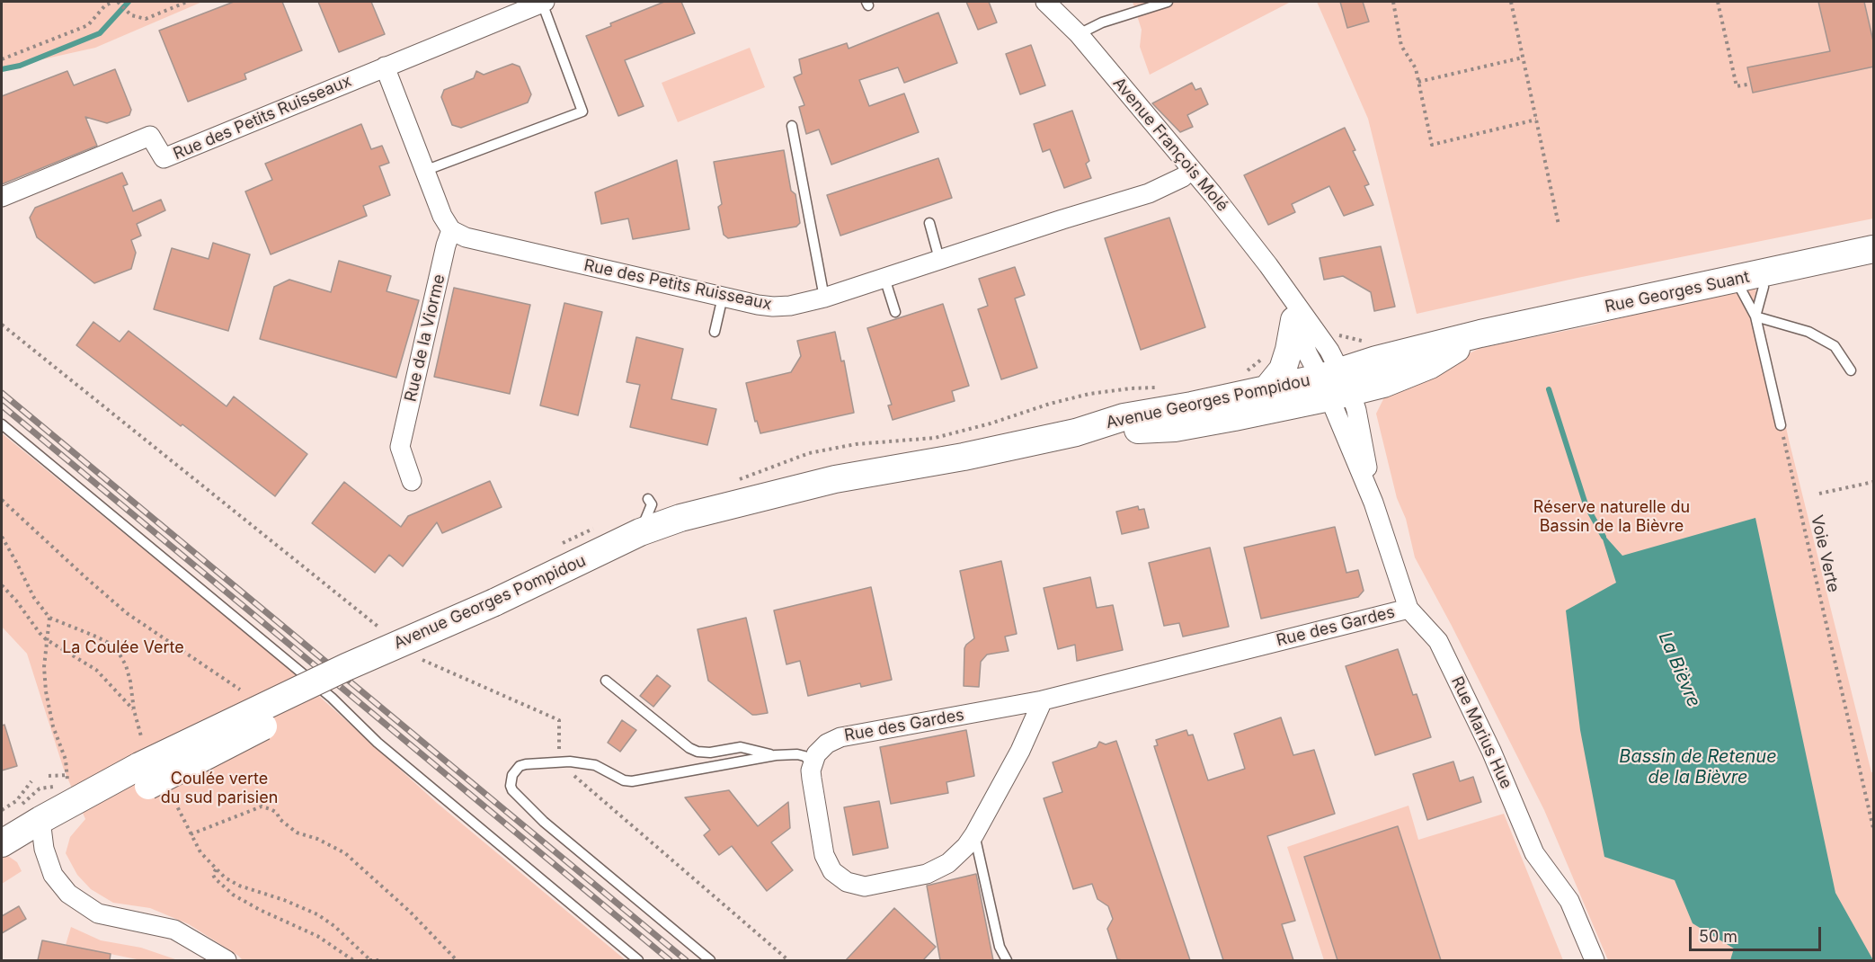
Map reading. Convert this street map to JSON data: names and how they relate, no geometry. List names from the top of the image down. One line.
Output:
{"streets":{"main road":["Rue Georges Suant","Avenue Georges Pompidou"],"street":["Rue des Petits Ruisseaux","Avenue François Molé","Rue de la Viorme","Rue des Gardes","Rue Marius Hue"],"path":["Voie Verte"]},"crossings":[["Rue des Petits Ruisseaux","Avenue François Molé"],["Rue des Petits Ruisseaux","Rue de la Viorme"],["Avenue François Molé","Rue Georges Suant"],["Avenue François Molé","Avenue Georges Pompidou"],["Avenue François Molé","Rue Marius Hue"],["Rue Georges Suant","Avenue Georges Pompidou"],["Rue Georges Suant","Rue Marius Hue"],["Avenue Georges Pompidou","Rue Marius Hue"],["Rue des Gardes","Rue Marius Hue"]],"water":["La Bièvre","Bassin de Retenue de la Bièvre"],"parks":["Réserve naturelle du Bassin de la Bièvre","La Coulée Verte","Coulée verte du sud parisien"],"scale_bar":"50 m"}
